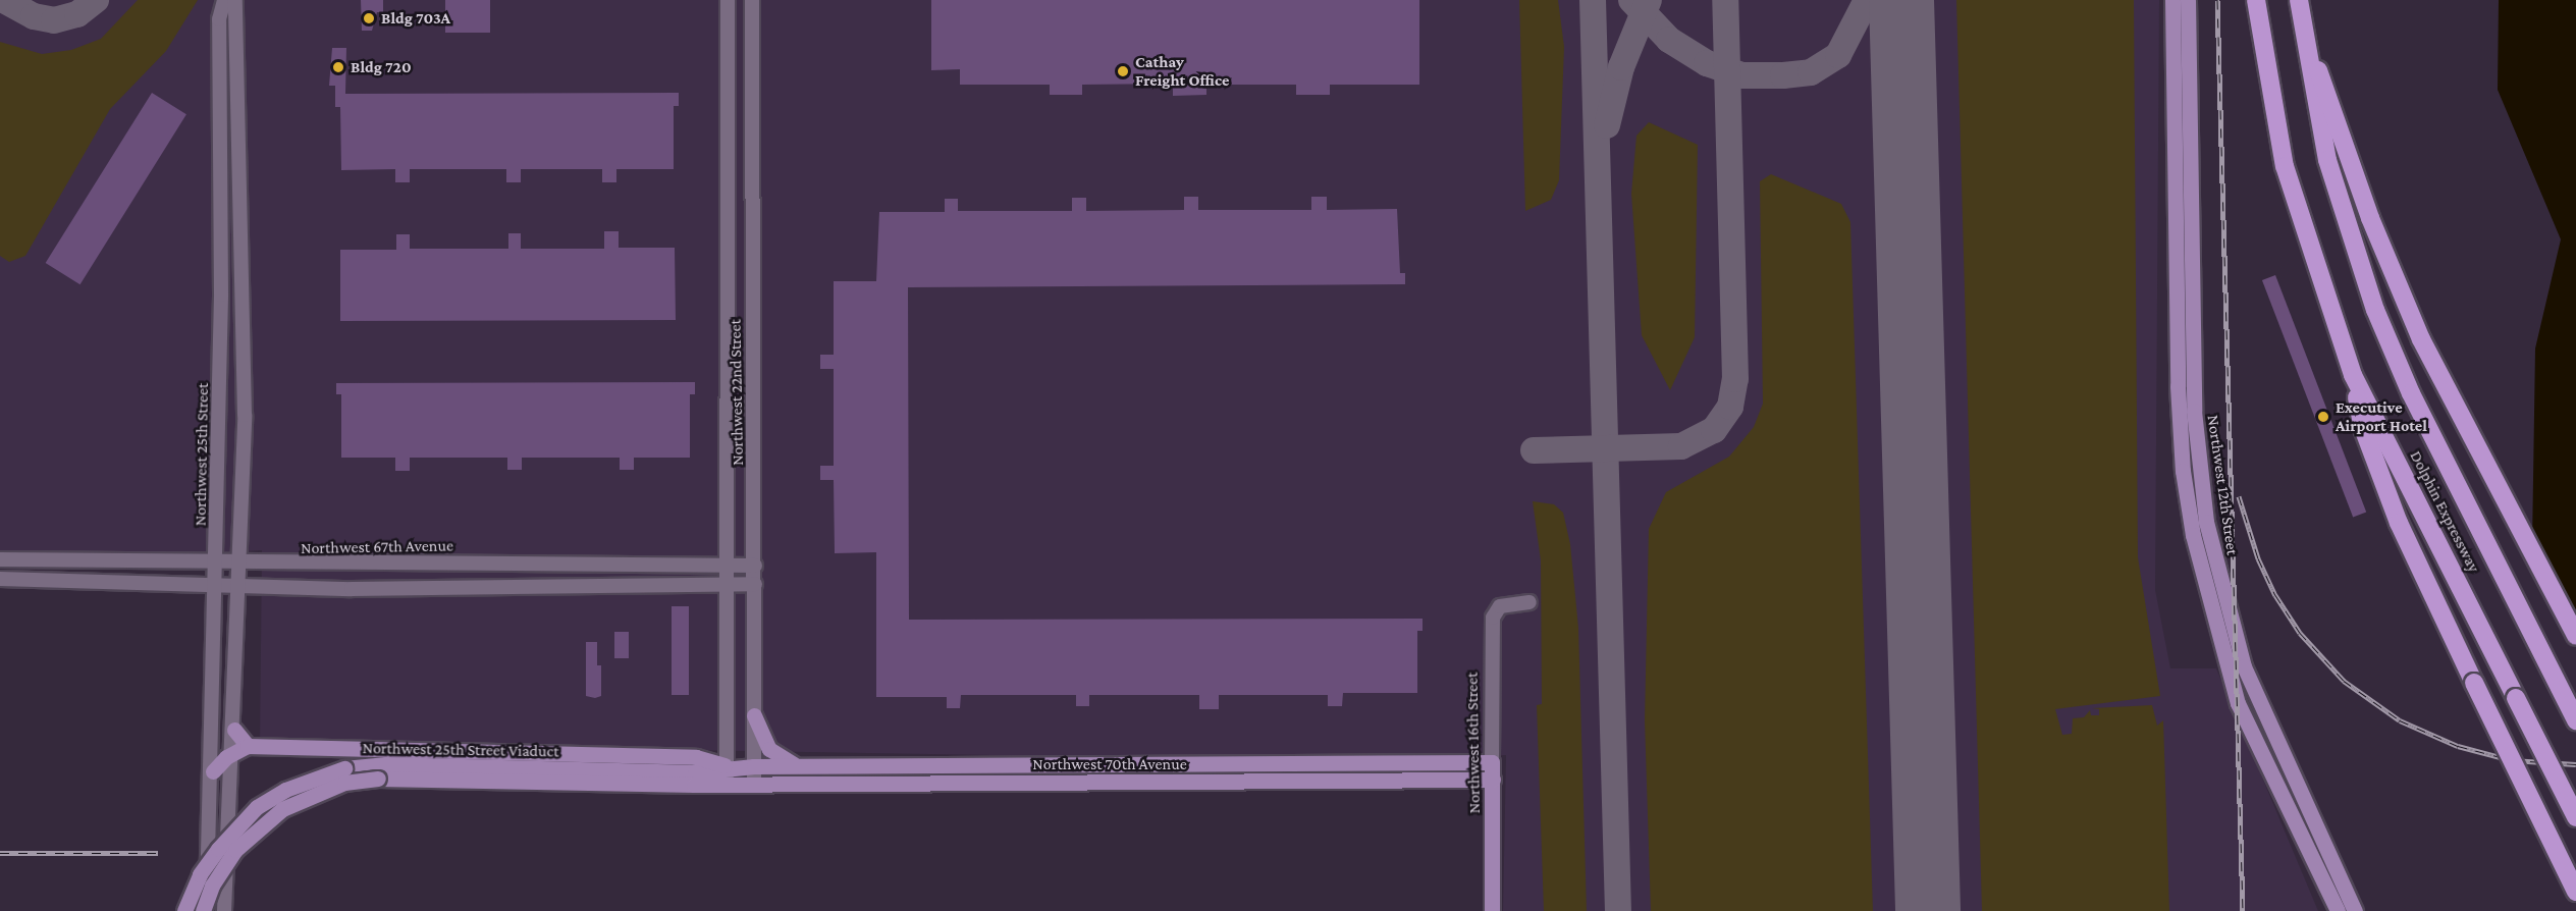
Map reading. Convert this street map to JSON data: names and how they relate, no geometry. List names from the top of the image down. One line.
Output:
{"streets":{"highway":["Dolphin Expressway"],"main road":["Northwest 12th Street","Northwest 16th Street","Northwest 25th Street Viaduct","Northwest 70th Avenue"],"street":["Northwest 22nd Street","Northwest 25th Street","Northwest 67th Avenue"]},"crossings":[["Northwest 22nd Street","Northwest 67th Avenue"],["Northwest 22nd Street","Northwest 25th Street Viaduct"],["Northwest 22nd Street","Northwest 70th Avenue"],["Northwest 25th Street","Northwest 67th Avenue"],["Northwest 25th Street","Northwest 25th Street Viaduct"],["Northwest 16th Street","Northwest 70th Avenue"],["Northwest 25th Street Viaduct","Northwest 70th Avenue"]],"places":["Bldg 703A","Bldg 720","Cathay Freight Office","Executive Airport Hotel"]}
